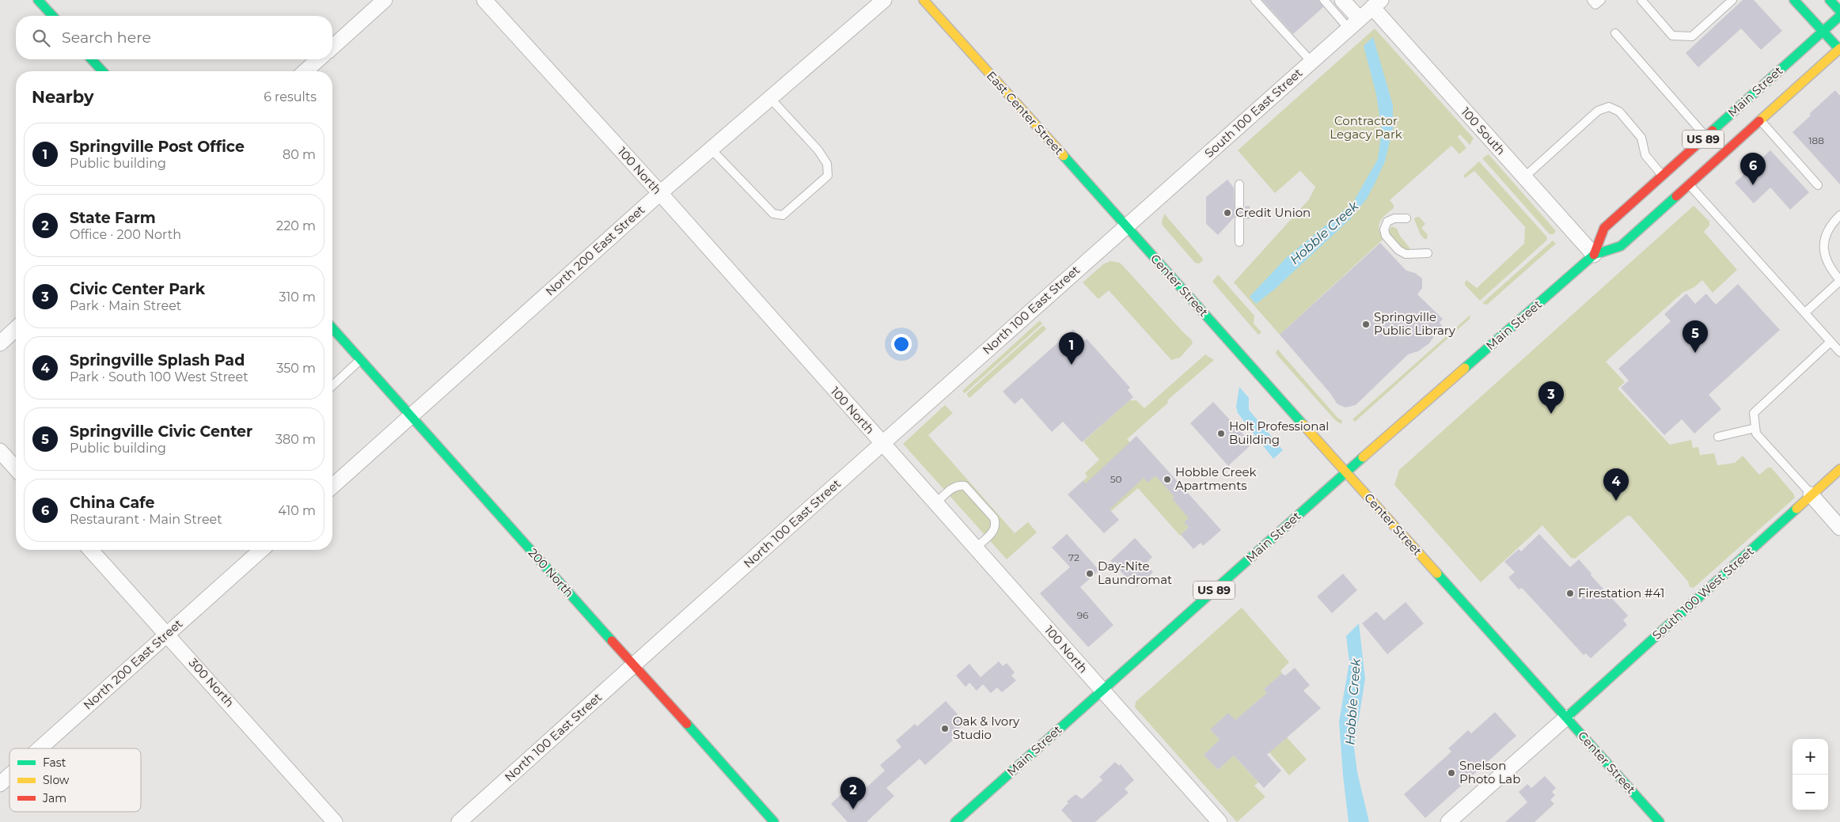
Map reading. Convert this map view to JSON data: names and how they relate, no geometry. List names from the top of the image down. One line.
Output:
{"streets":{"street":["Main Street","East Center Street","South 100 East Street","100 South","US 89","100 North","North 200 East Street","Center Street","North 100 East Street","200 North","South 100 West Street","300 North"]},"crossings":[["Main Street","100 South"],["Main Street","100 North"],["Main Street","Center Street"],["East Center Street","South 100 East Street"],["East Center Street","Center Street"],["East Center Street","North 100 East Street"],["South 100 East Street","100 South"],["South 100 East Street","Center Street"],["South 100 East Street","North 100 East Street"],["100 North","North 200 East Street"],["100 North","North 100 East Street"],["North 200 East Street","200 North"],["North 200 East Street","300 North"],["Center Street","North 100 East Street"],["Center Street","South 100 West Street"],["North 100 East Street","200 North"]],"water":["Hobble Creek"],"parks":["Contractor Legacy Park"],"places":["Credit Union","Springville Public Library","Holt Professional Building","Hobble Creek Apartments","Day-Nite Laundromat","Firestation #41","Oak & Ivory Studio","Snelson Photo Lab"],"house_numbers":["188","50","72","96"],"legend":["Fast","Slow","Jam"],"page":{"search":"Search here","heading":["Nearby","6 results"],"list":[{"mark":"1","name":"Springville Post Office","note":"Public building","value":"80 m"},{"mark":"2","name":"State Farm","note":"Office · 200 North","value":"220 m"},{"mark":"3","name":"Civic Center Park","note":"Park · Main Street","value":"310 m"},{"mark":"4","name":"Springville Splash Pad","note":"Park · South 100 West Street","value":"350 m"},{"mark":"5","name":"Springville Civic Center","note":"Public building","value":"380 m"},{"mark":"6","name":"China Cafe","note":"Restaurant · Main Street","value":"410 m"}],"pins":["6","5","1","3","4","2"],"map_buttons":["+","−"]}}
